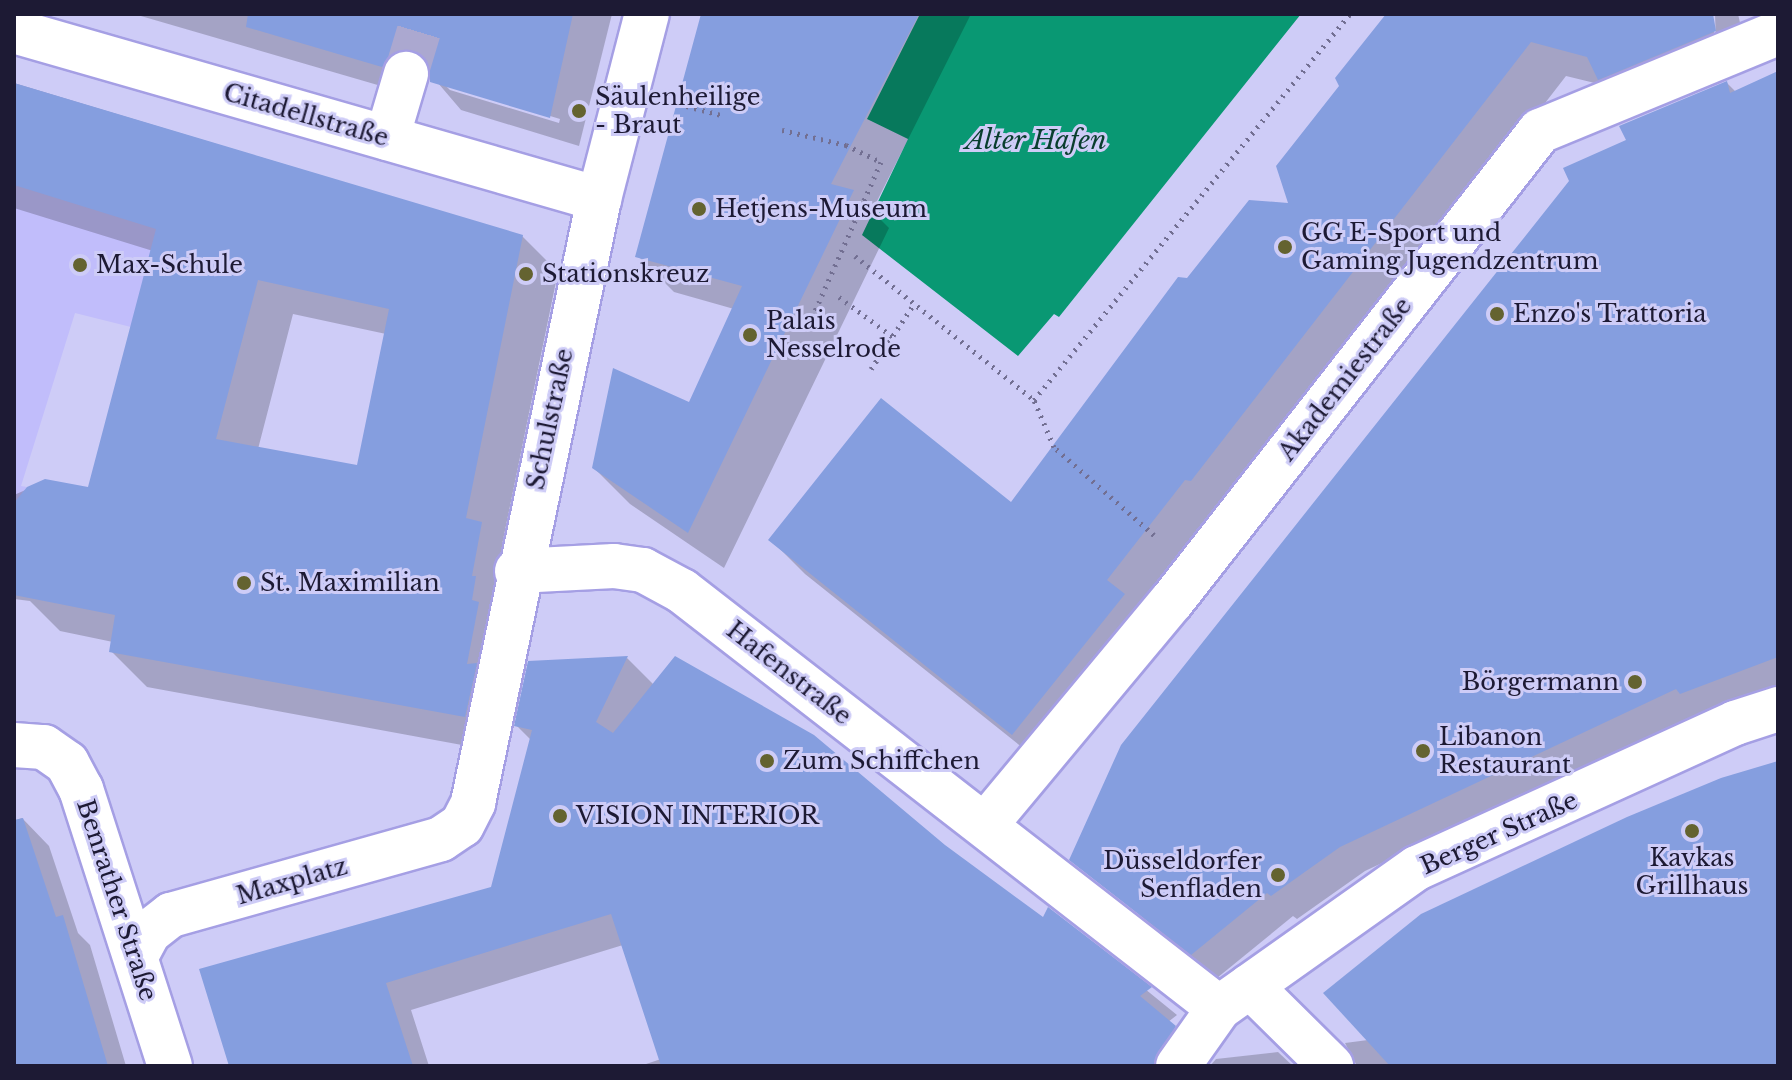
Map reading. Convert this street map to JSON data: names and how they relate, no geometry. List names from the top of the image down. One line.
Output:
{"streets":{"street":["Citadellstraße","Akademiestraße","Schulstraße","Hafenstraße","Berger Straße","Maxplatz","Benrather Straße"]},"crossings":[["Citadellstraße","Schulstraße"],["Akademiestraße","Hafenstraße"],["Schulstraße","Hafenstraße"],["Schulstraße","Maxplatz"],["Hafenstraße","Berger Straße"],["Maxplatz","Benrather Straße"]],"water":["Alter Hafen"],"places":["Säulenheilige - Braut","Hetjens-Museum","GG E-Sport und Gaming Jugendzentrum","Max-Schule","Stationskreuz","Enzo's Trattoria","Palais Nesselrode","St. Maximilian","Börgermann","Libanon Restaurant","Zum Schiffchen","VISION INTERIOR","Kavkas Grillhaus","Düsseldorfer Senfladen"]}
